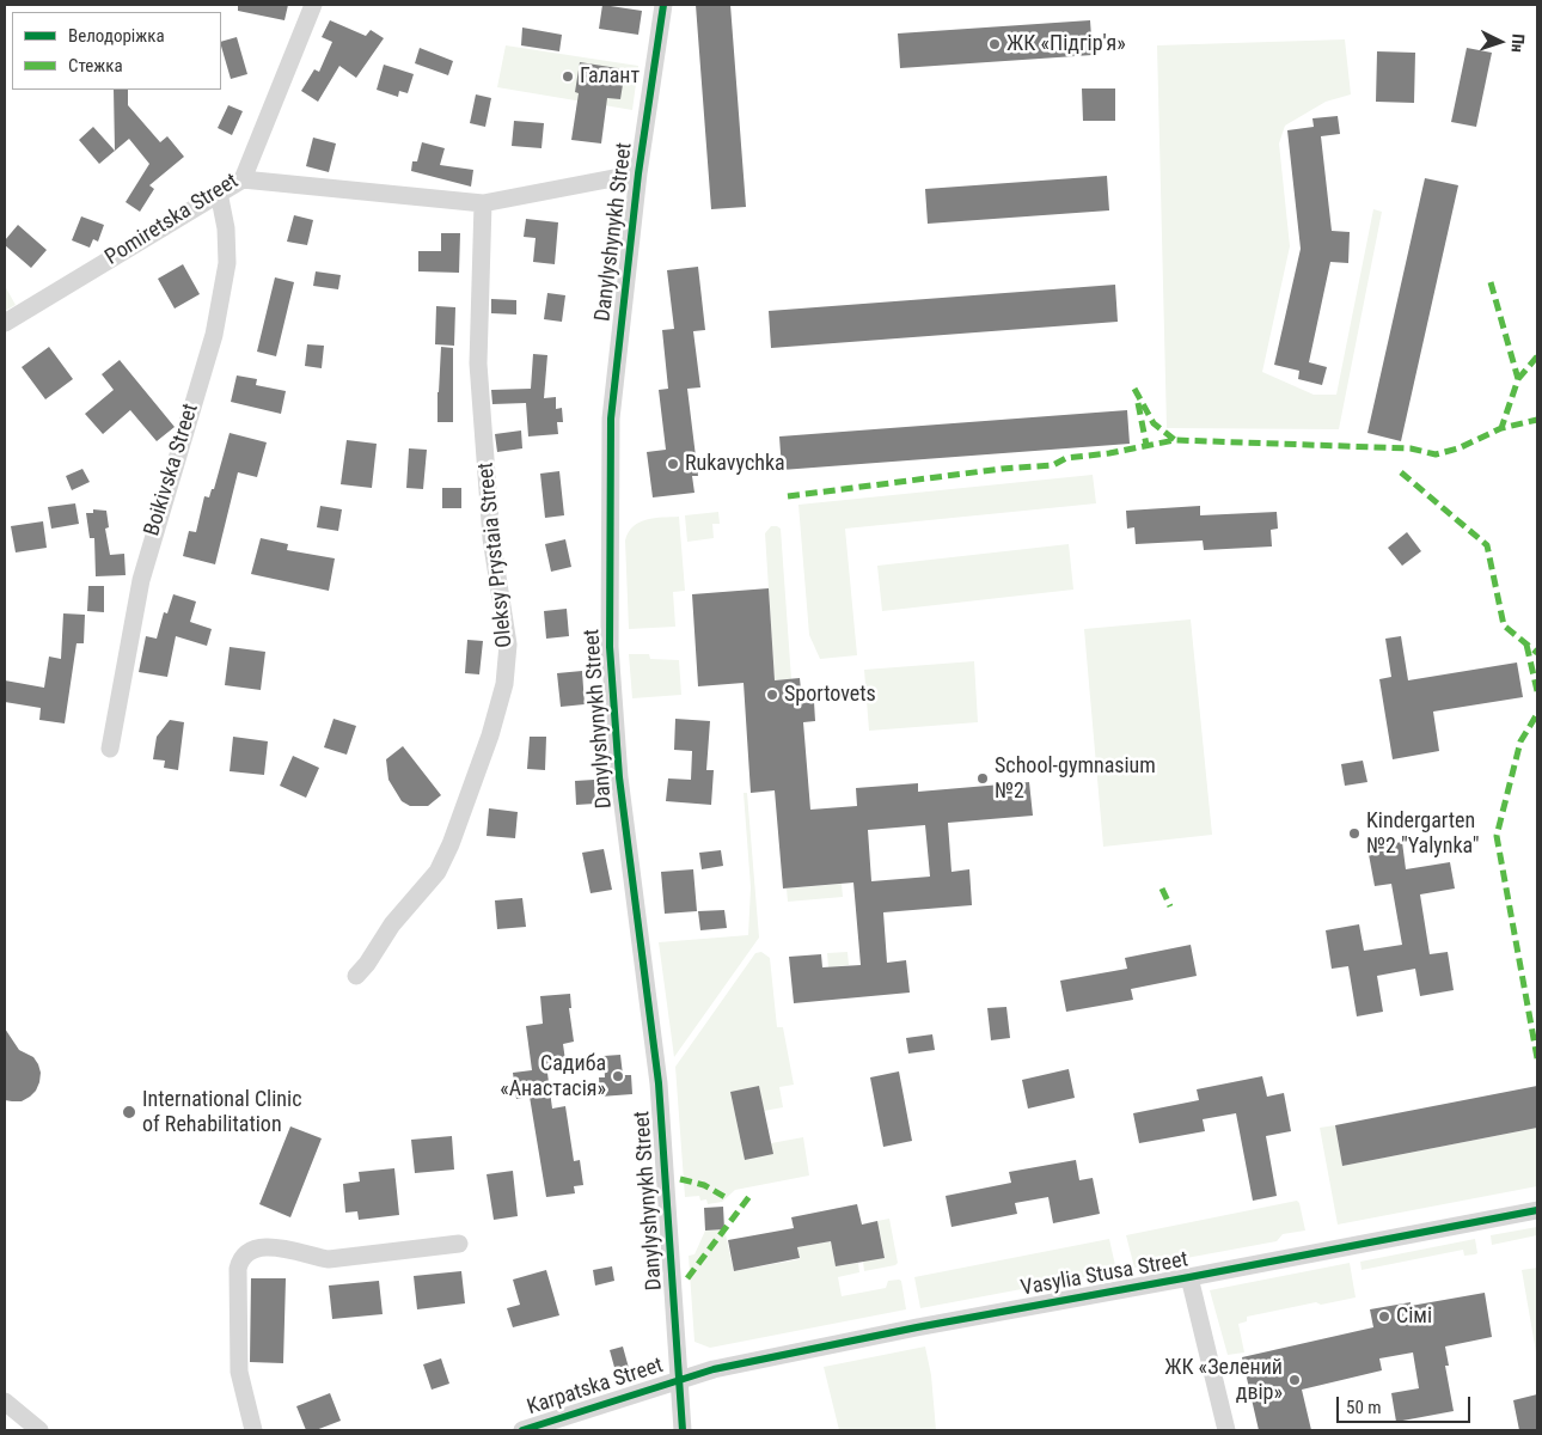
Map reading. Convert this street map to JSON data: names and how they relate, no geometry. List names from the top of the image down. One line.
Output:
{"streets":{"street":["Pomiretska Street","Danylyshynykh Street","Boikivska Street","Oleksy Prystaia Street","Vasylia Stusa Street","Karpatska Street"]},"crossings":[["Pomiretska Street","Boikivska Street"],["Danylyshynykh Street","Vasylia Stusa Street"],["Danylyshynykh Street","Karpatska Street"],["Vasylia Stusa Street","Karpatska Street"]],"places":["ЖК «Підгір'я»","Галант","Rukavychka","Sportovets","School-gymnasium №2","Kindergarten №2 \"Yalynka\"","Садиба «Анастасія»","International Clinic of Rehabilitation","Сімі","ЖК «Зелений двір»"],"legend":["Велодоріжка","Стежка"],"scale_bar":"50 m","north":"right"}
